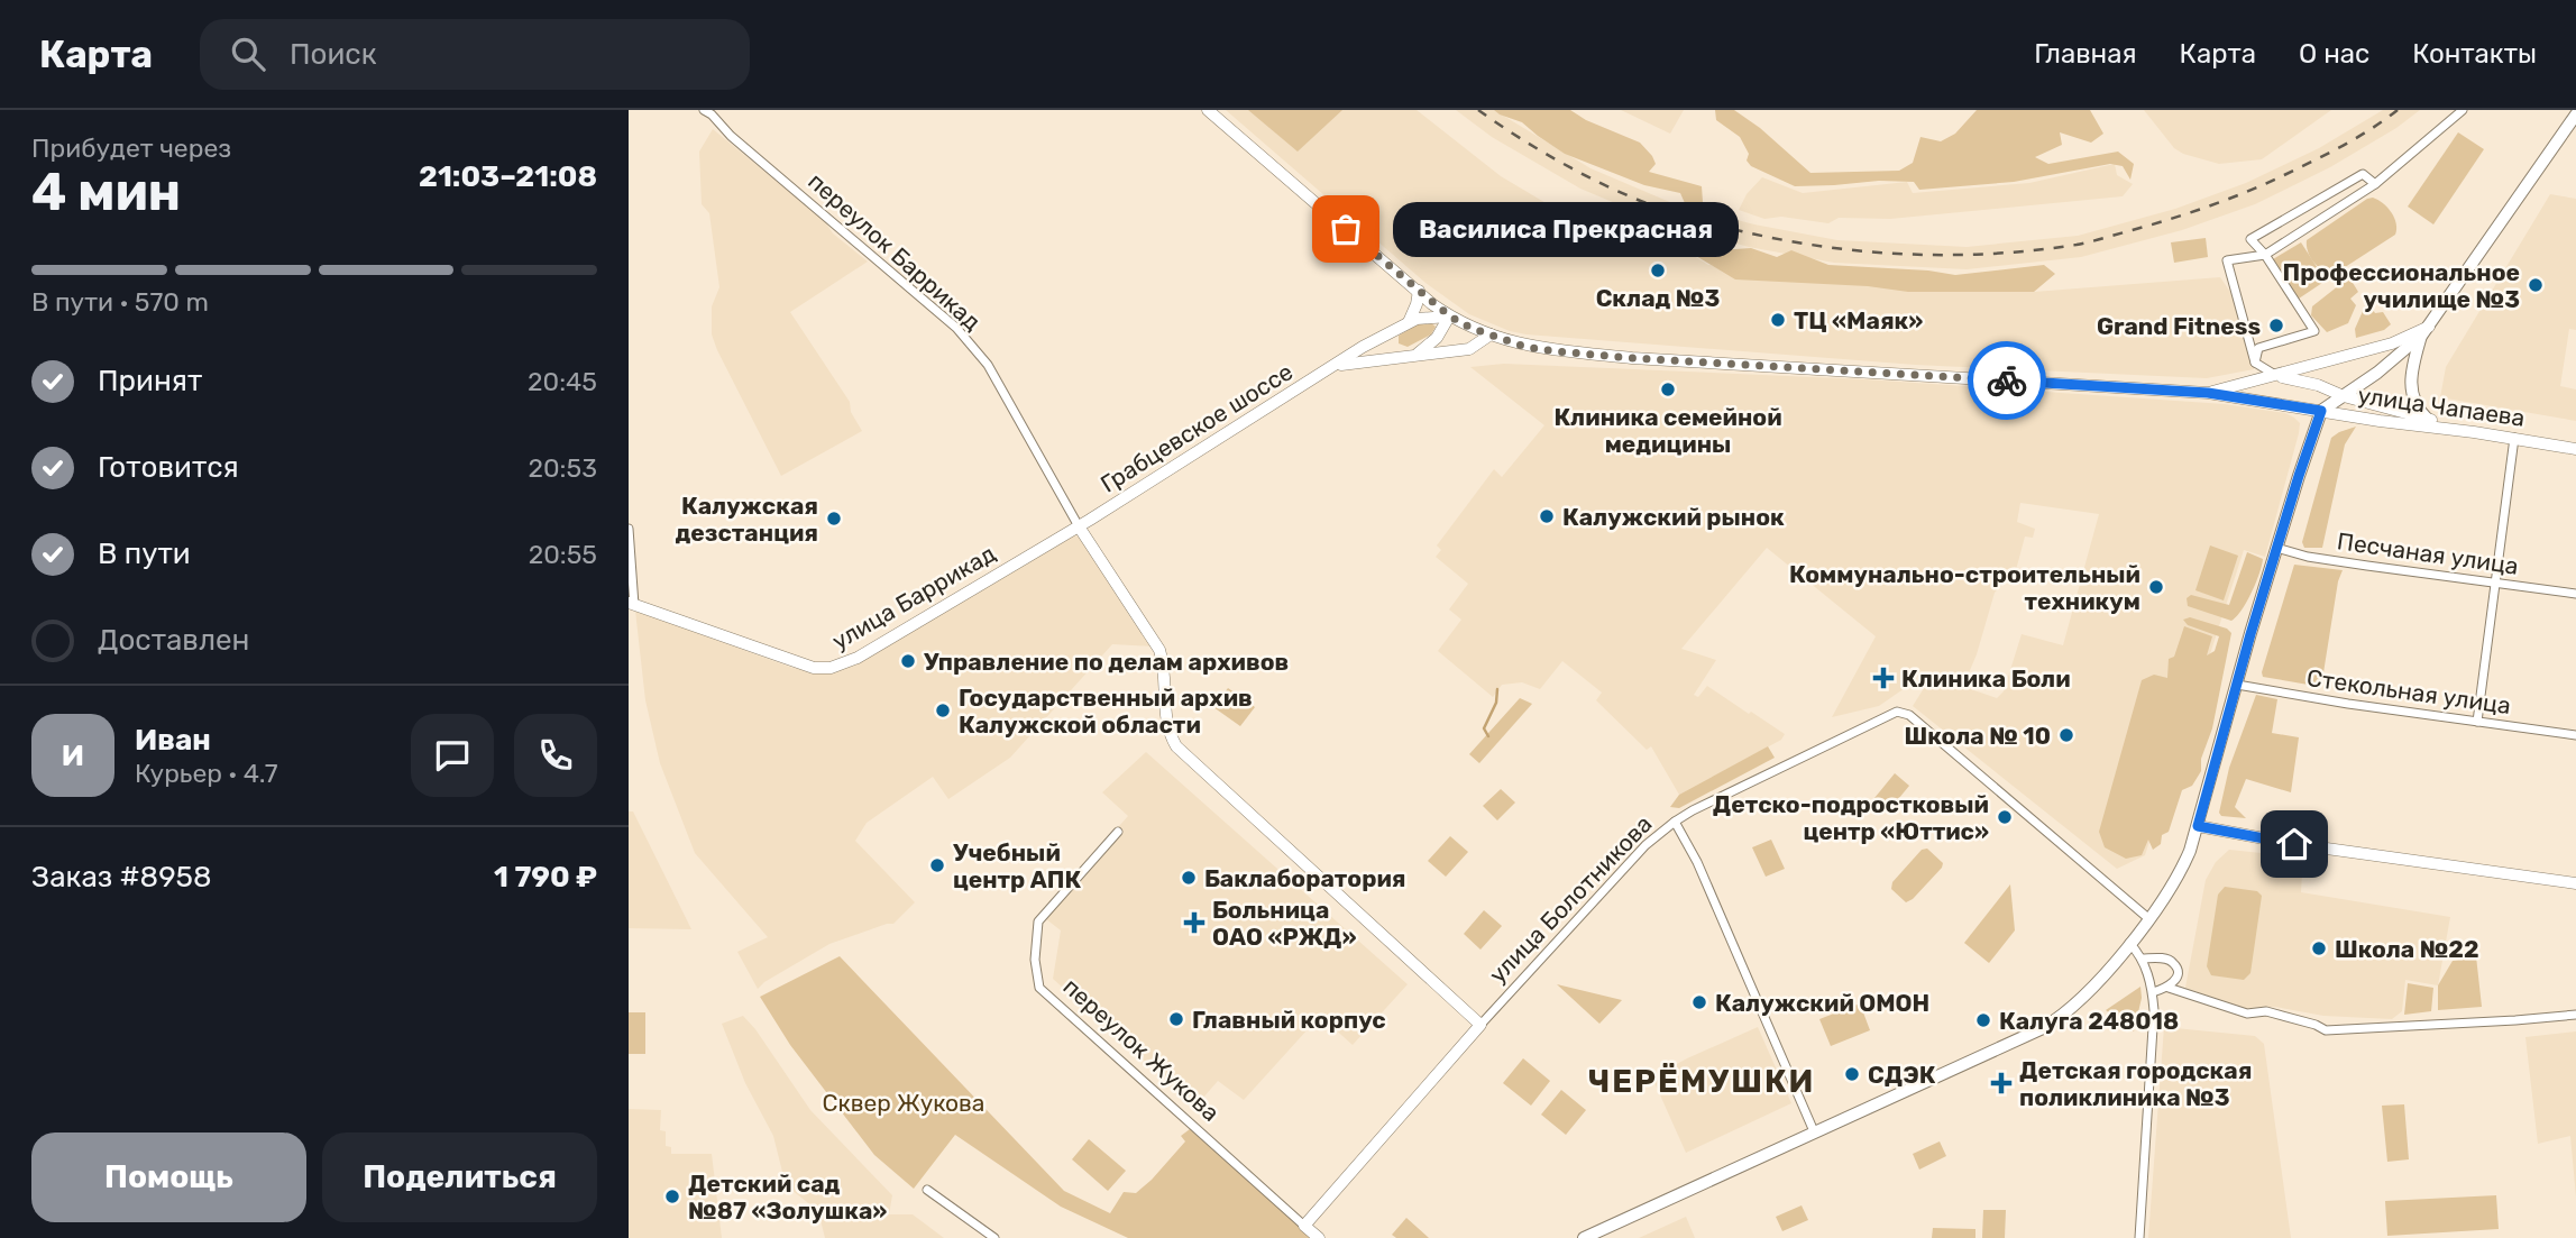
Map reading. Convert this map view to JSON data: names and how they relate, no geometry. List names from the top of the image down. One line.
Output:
{"streets":{"street":["переулок Баррикад","улица Чапаева","Грабцевское шоссе","Песчаная улица","улица Баррикад","Стекольная улица","улица Болотникова","переулок Жукова"]},"crossings":[["переулок Баррикад","Грабцевское шоссе"],["переулок Баррикад","улица Баррикад"],["Грабцевское шоссе","улица Баррикад"],["улица Болотникова","переулок Жукова"]],"districts":["ЧЕРЁМУШКИ"],"parks":["Сквер Жукова"],"places":{"other":["Василиса Прекрасная","Склад №3","Профессиональное училище №3","ТЦ «Маяк»","Grand Fitness","Клиника семейной медицины","Калужский рынок","Калужская дезстанция","Коммунально-строительный техникум","Управление по делам архивов","Государственный архив Калужской области","Школа № 10","Детско-подростковый центр «Юттис»","Учебный центр АПК","Баклаборатория","Школа №22","Калужский ОМОН","Главный корпус","Калуга 248018","СДЭК","Детский сад №87 «Золушка»"],"health":["Клиника Боли","Больница ОАО «РЖД»","Детская городская поликлиника №3"]},"page":{"header":"Карта","search":"Поиск","nav":["Главная","Карта","О нас","Контакты"],"heading":["4 мин","Прибудет через","21:03–21:08"],"panel":["Иван","Курьер · 4.7","Заказ #8958","1 790 ₽"],"bubble":"Василиса Прекрасная","bar":"В пути · 570 m","list":[["Принят","20:45"],["Готовится","20:53"],["В пути","20:55"],"Доставлен"],"round":"И","buttons":["Помощь","Поделиться"]}}
